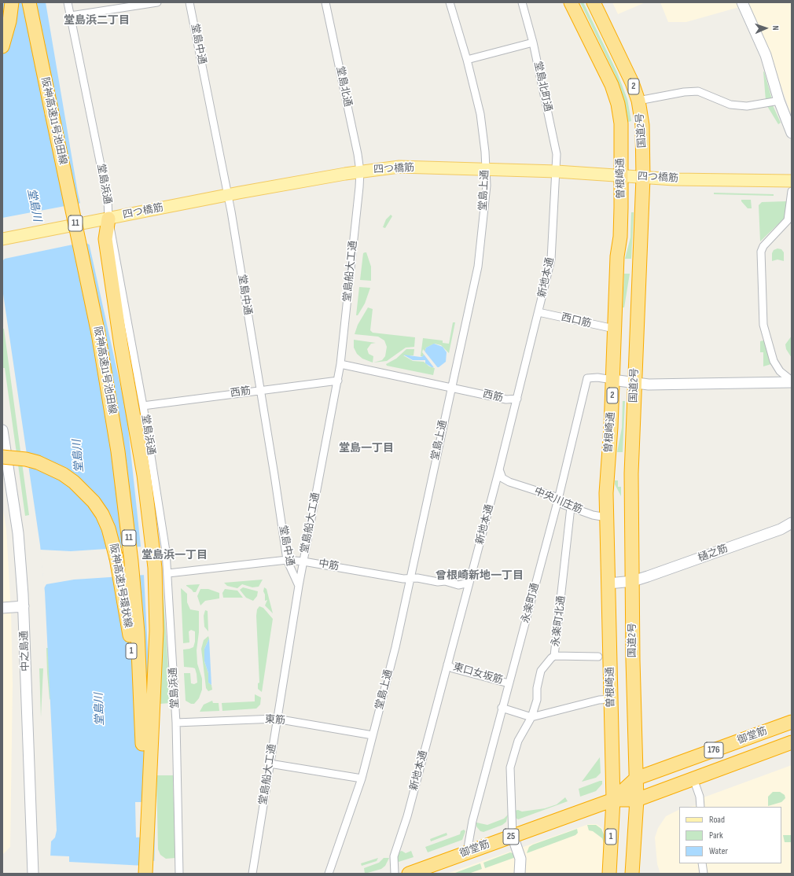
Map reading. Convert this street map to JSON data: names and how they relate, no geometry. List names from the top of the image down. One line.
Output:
{"streets":{"highway":["2","阪神高速11号池田線","国道2号","曽根崎通","11","阪神高速1号環状線","1","御堂筋","176","25"],"main road":["四つ橋筋"],"street":["堂島中通","堂島北通","堂島北町通","堂島浜通","堂島上通","堂島船大工通","新地本通","西口筋","西筋","中央川庄筋","樋之筋","中筋","永楽町通","永楽町北通","中之島通","東口女坂筋","東筋"]},"crossings":[["堂島中通","四つ橋筋"],["堂島中通","堂島船大工通"],["堂島中通","西筋"],["堂島中通","中筋"],["堂島北通","四つ橋筋"],["堂島北通","堂島船大工通"],["堂島北町通","四つ橋筋"],["堂島北町通","新地本通"],["2","国道2号"],["2","御堂筋"],["阪神高速11号池田線","阪神高速1号環状線"],["国道2号","四つ橋筋"],["国道2号","樋之筋"],["国道2号","御堂筋"],["四つ橋筋","曽根崎通"],["四つ橋筋","堂島浜通"],["四つ橋筋","堂島上通"],["四つ橋筋","堂島船大工通"],["四つ橋筋","新地本通"],["曽根崎通","西口筋"],["曽根崎通","中央川庄筋"],["曽根崎通","樋之筋"],["曽根崎通","永楽町通"],["曽根崎通","御堂筋"],["堂島浜通","西筋"],["堂島浜通","中筋"],["堂島浜通","東筋"],["堂島上通","西筋"],["堂島上通","中筋"],["堂島上通","東筋"],["堂島船大工通","西筋"],["堂島船大工通","中筋"],["堂島船大工通","東筋"],["新地本通","西口筋"],["新地本通","西筋"],["新地本通","中央川庄筋"],["新地本通","中筋"],["新地本通","東口女坂筋"],["中央川庄筋","永楽町通"],["中央川庄筋","永楽町北通"],["阪神高速1号環状線","中之島通"],["永楽町通","東口女坂筋"],["永楽町通","御堂筋"],["永楽町北通","御堂筋"]],"districts":["堂島浜二丁目","堂島一丁目","堂島浜一丁目","曾根崎新地一丁目"],"water":["堂島川"],"legend":["Road","Park","Water"],"north":"right"}
